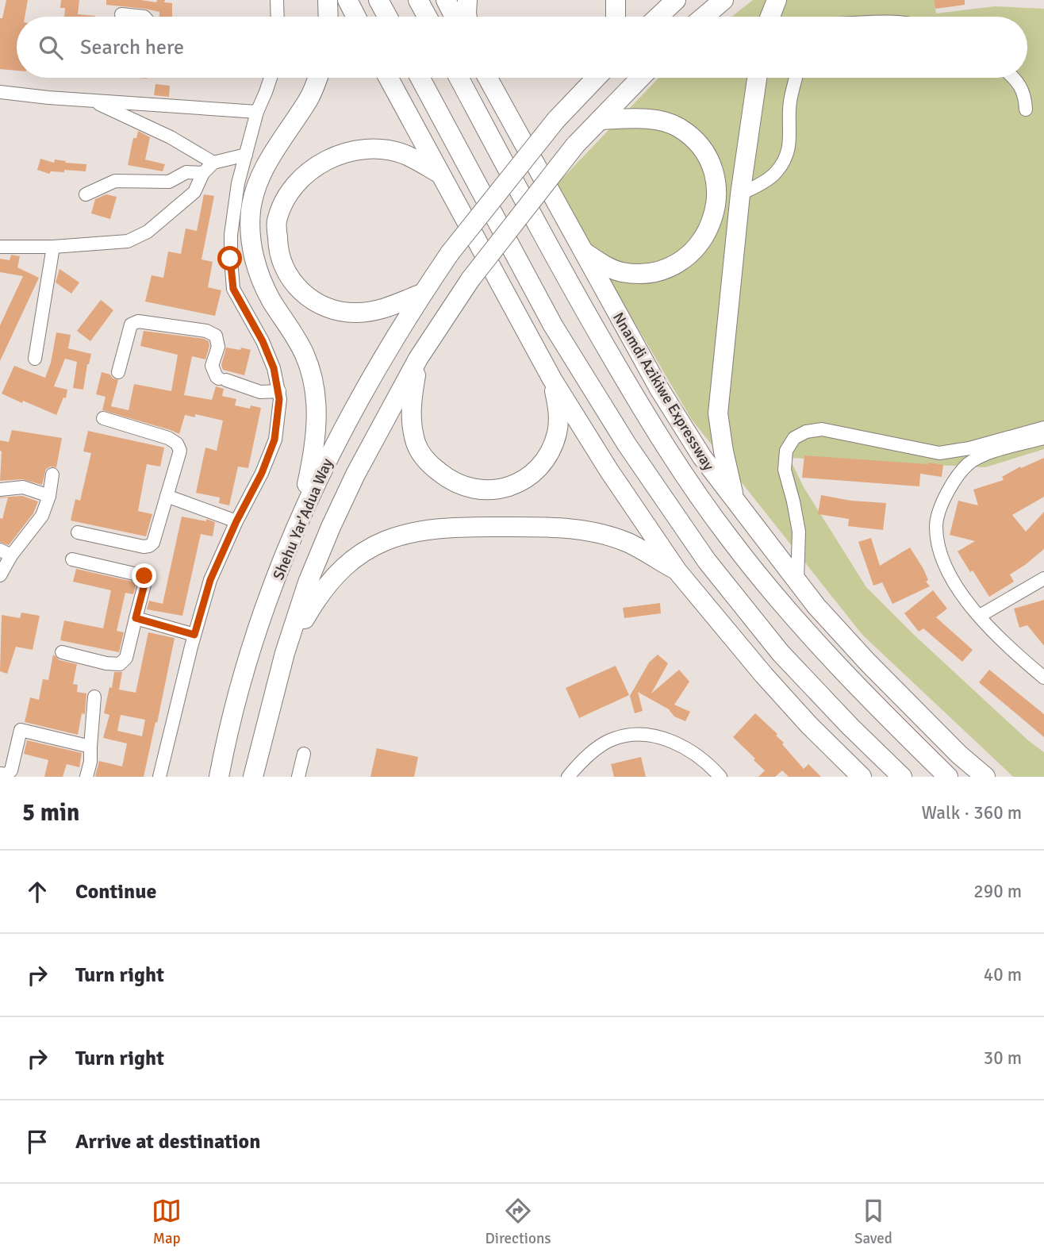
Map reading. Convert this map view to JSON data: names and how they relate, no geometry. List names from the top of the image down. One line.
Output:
{"streets":{"highway":["Nnamdi Azikiwe Expressway","Shehu Yar'Adua Way"]},"page":{"search":"Search here","heading":["5 min","Walk · 360 m"],"list":[["Continue","290 m"],["Turn right","40 m"],["Turn right","30 m"],"Arrive at destination"],"nav":["Map","Directions","Saved"]}}
